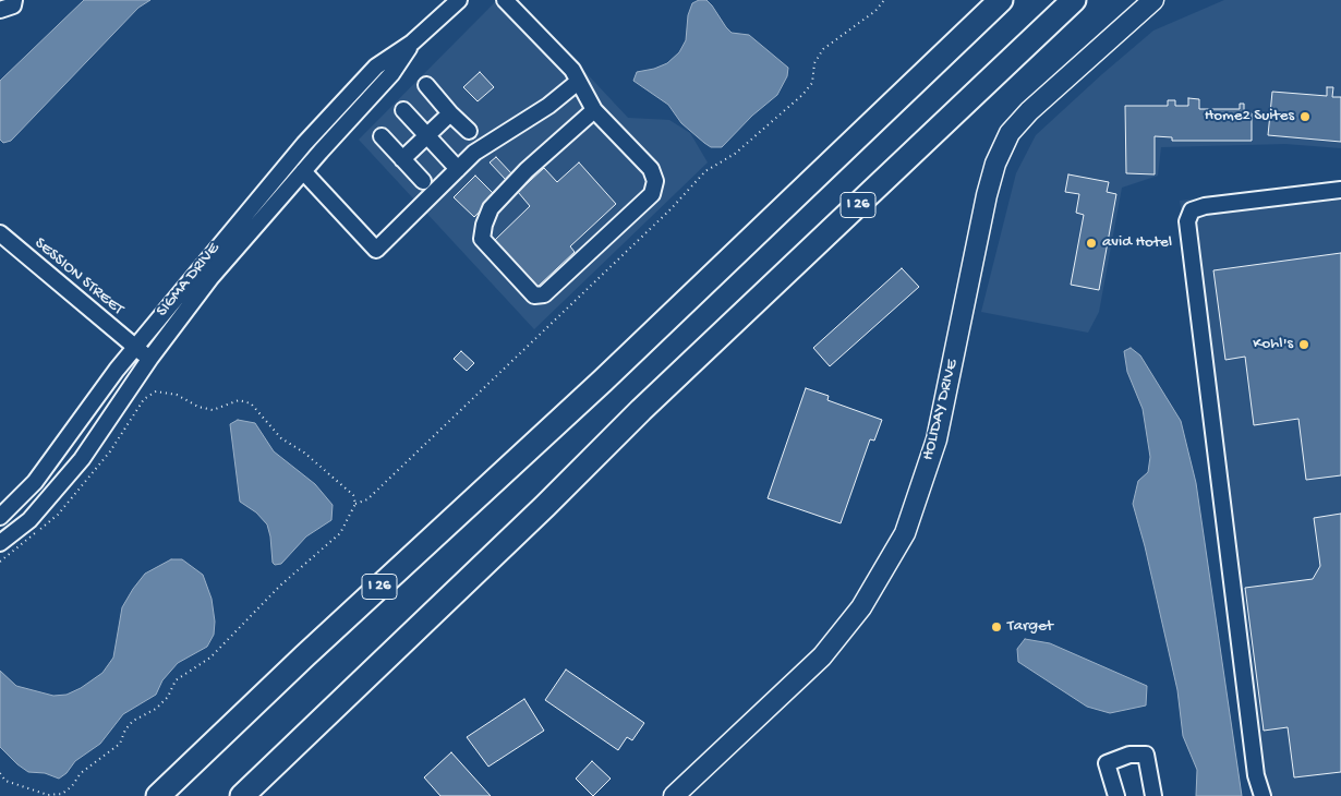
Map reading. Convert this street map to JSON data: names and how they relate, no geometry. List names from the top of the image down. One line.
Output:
{"streets":{"highway":["I 26"],"main road":["HOLIDAY DRIVE"],"street":["SESSION STREET","SIGMA DRIVE"]},"crossings":[["SESSION STREET","SIGMA DRIVE"]],"places":["Home2 Suites","avid Hotel","Kohl's","Target"]}
